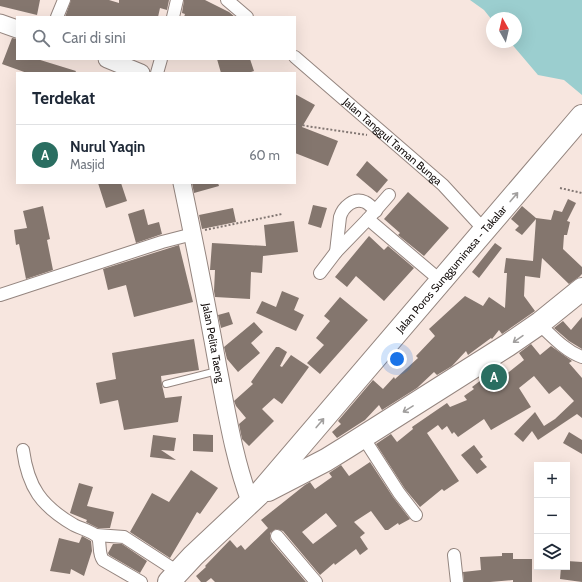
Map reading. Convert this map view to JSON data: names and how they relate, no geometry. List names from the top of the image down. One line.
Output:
{"streets":{"highway":["Jalan Poros Sungguminasa - Takalar"],"street":["Jalan Tanggul Taman Bunga","Jalan Pelita Taeng"]},"crossings":[["Jalan Tanggul Taman Bunga","Jalan Poros Sungguminasa - Takalar"],["Jalan Poros Sungguminasa - Takalar","Jalan Pelita Taeng"]],"north":"top","page":{"search":"Cari di sini","heading":"Terdekat","list":[{"mark":"A","name":"Nurul Yaqin","note":"Masjid","value":"60 m"}],"pins":"A","map_buttons":["+","−"]}}
